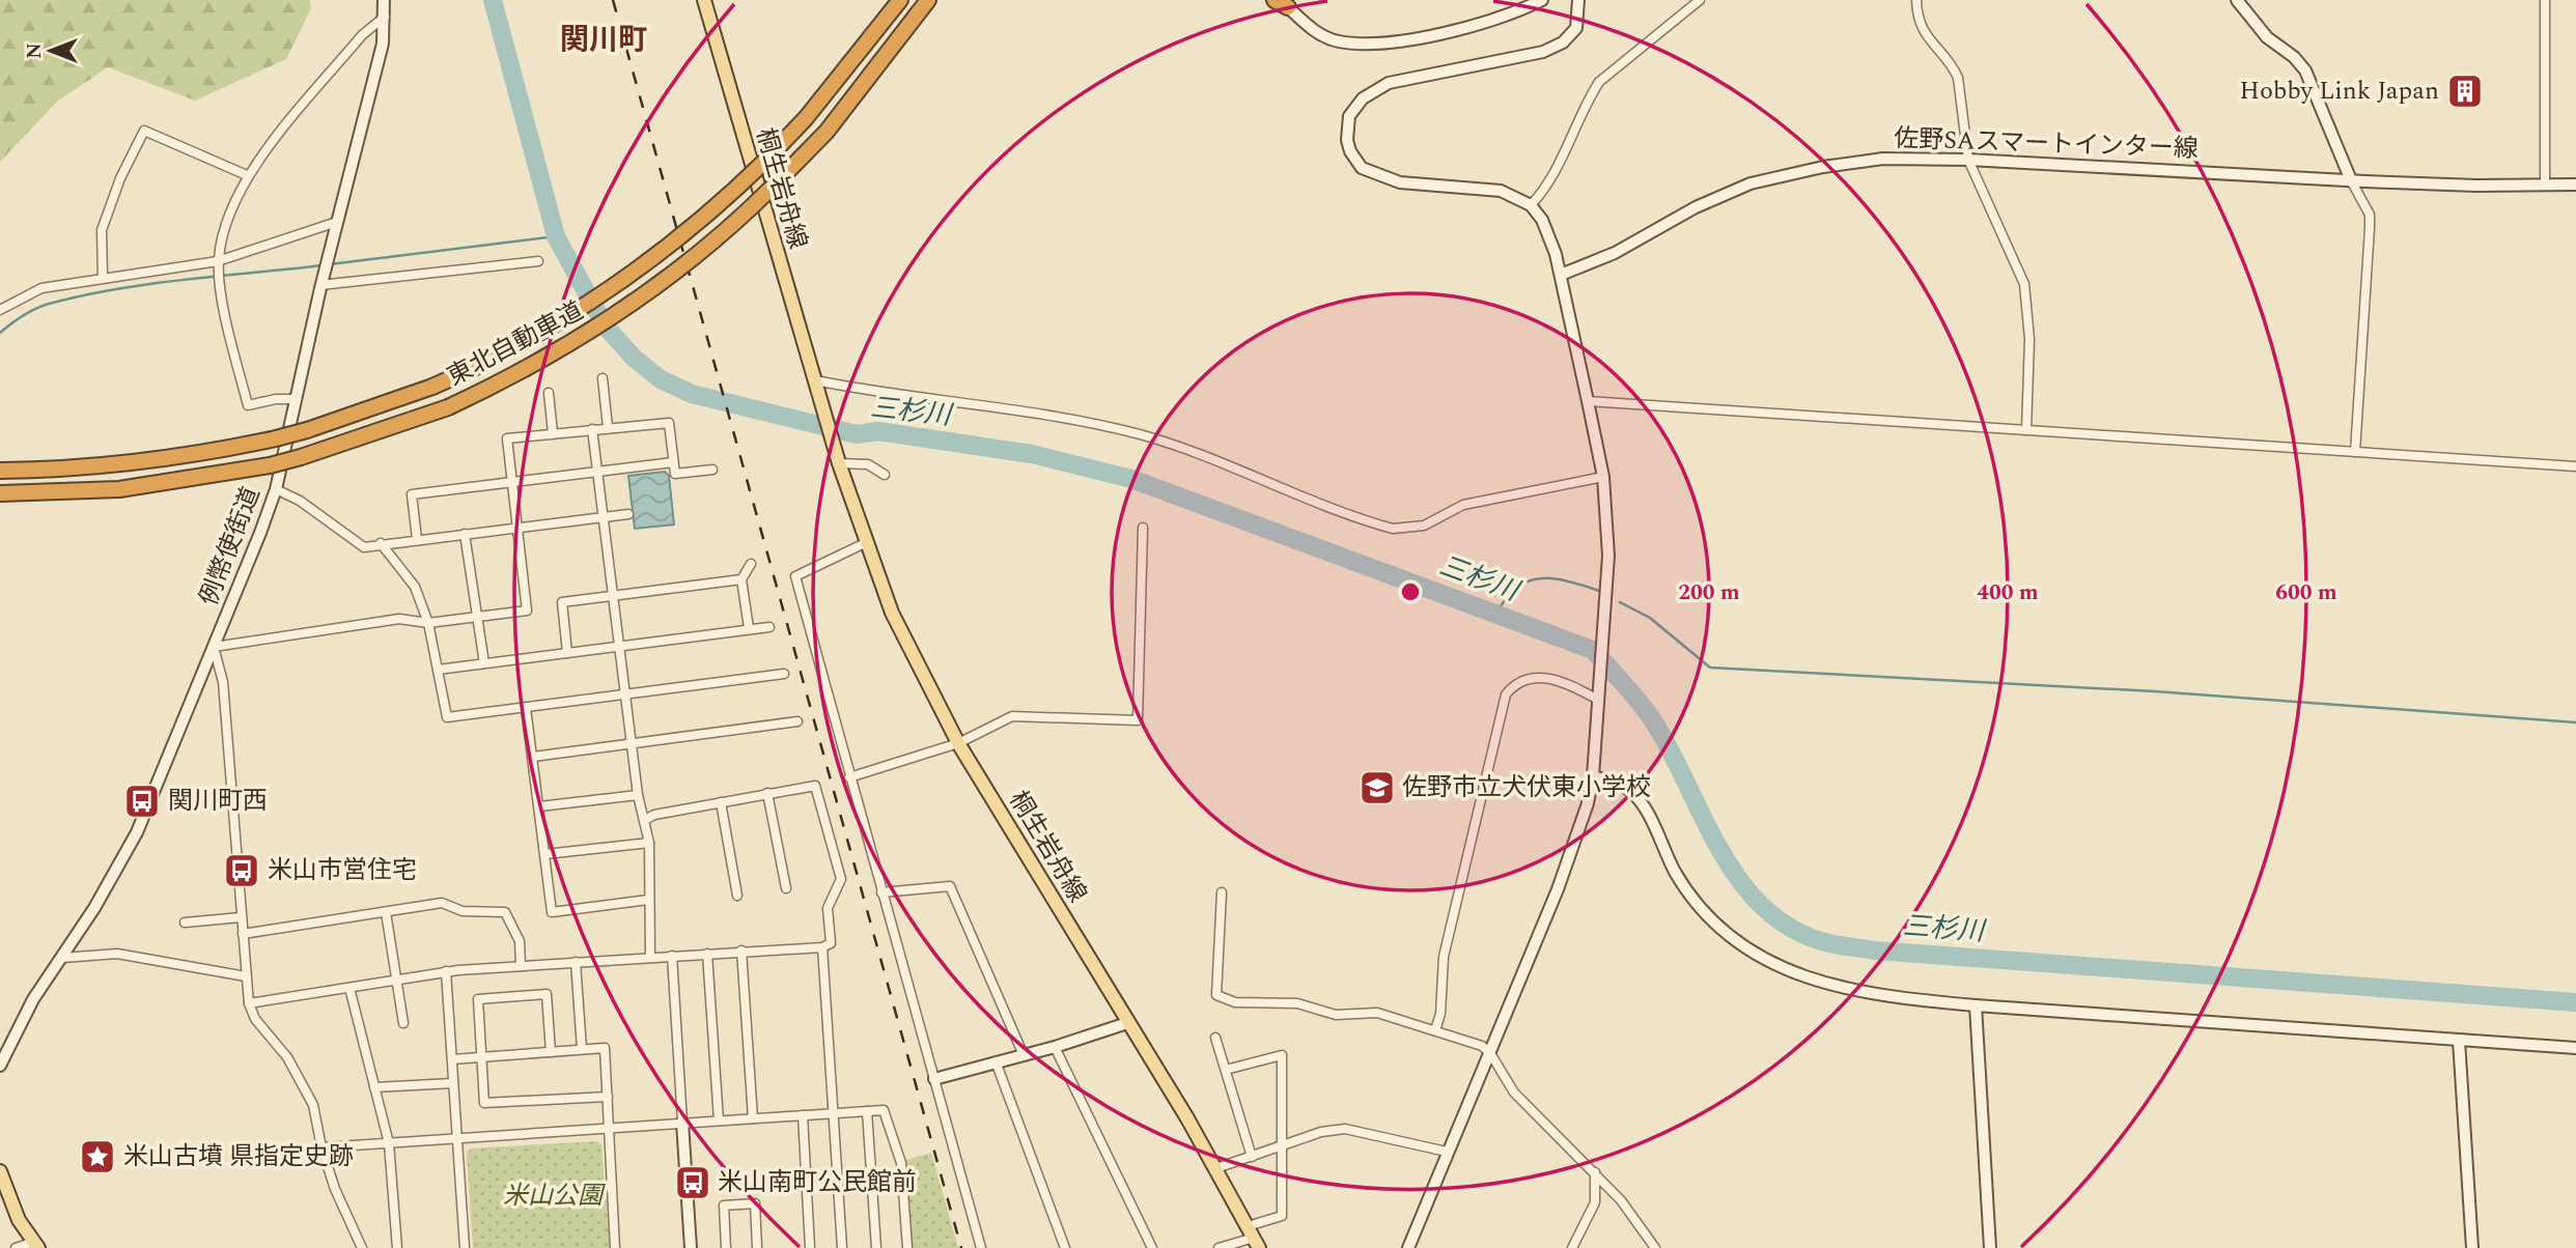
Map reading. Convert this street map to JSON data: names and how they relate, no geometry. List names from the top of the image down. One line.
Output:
{"streets":{"highway":["東北自動車道"],"main road":["桐生岩舟線"],"street":["佐野SAスマートインター線","例幣使街道"]},"districts":["関川町"],"water":["三杉川"],"parks":["米山公園"],"places":{"building":["Hobby Link Japan"],"school or university":["佐野市立犬伏東小学校"],"bus stop":["関川町西","米山市営住宅","米山南町公民館前"],"place":["米山古墳 県指定史跡"]},"north":"left","rings":["200 m","400 m","600 m"]}
